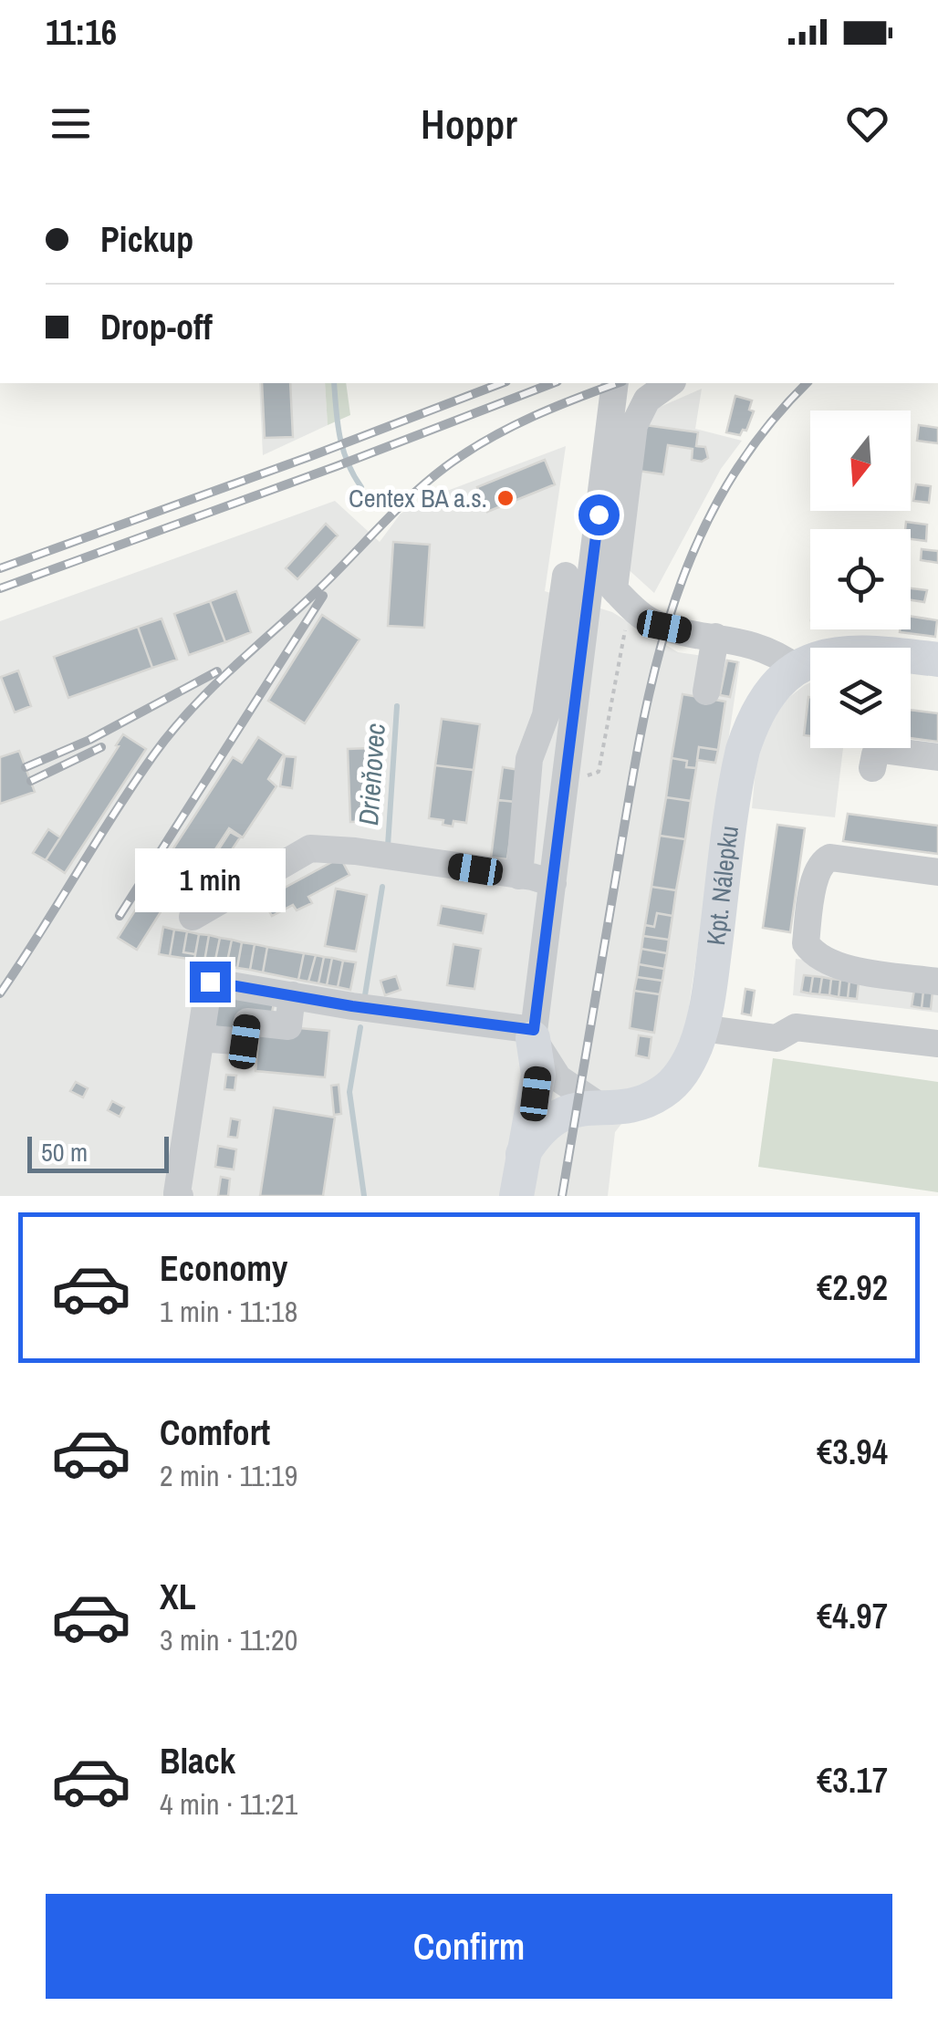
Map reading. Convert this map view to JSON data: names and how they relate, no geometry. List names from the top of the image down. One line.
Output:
{"streets":{"main road":["Kpt. Nálepku"]},"water":["Drieňovec"],"places":["Centex BA a.s."],"scale_bar":"50 m","north":"bottom","page":{"status":"11:16","header":"Hoppr","banner":["Pickup","Drop-off"],"bubble":"1 min","scale":"50 m","list":[{"name":"Economy","note":"1 min · 11:18","value":"€2.92"},{"name":"Comfort","note":"2 min · 11:19","value":"€3.94"},{"name":"XL","note":"3 min · 11:20","value":"€4.97"},{"name":"Black","note":"4 min · 11:21","value":"€3.17"}],"buttons":"Confirm"}}
